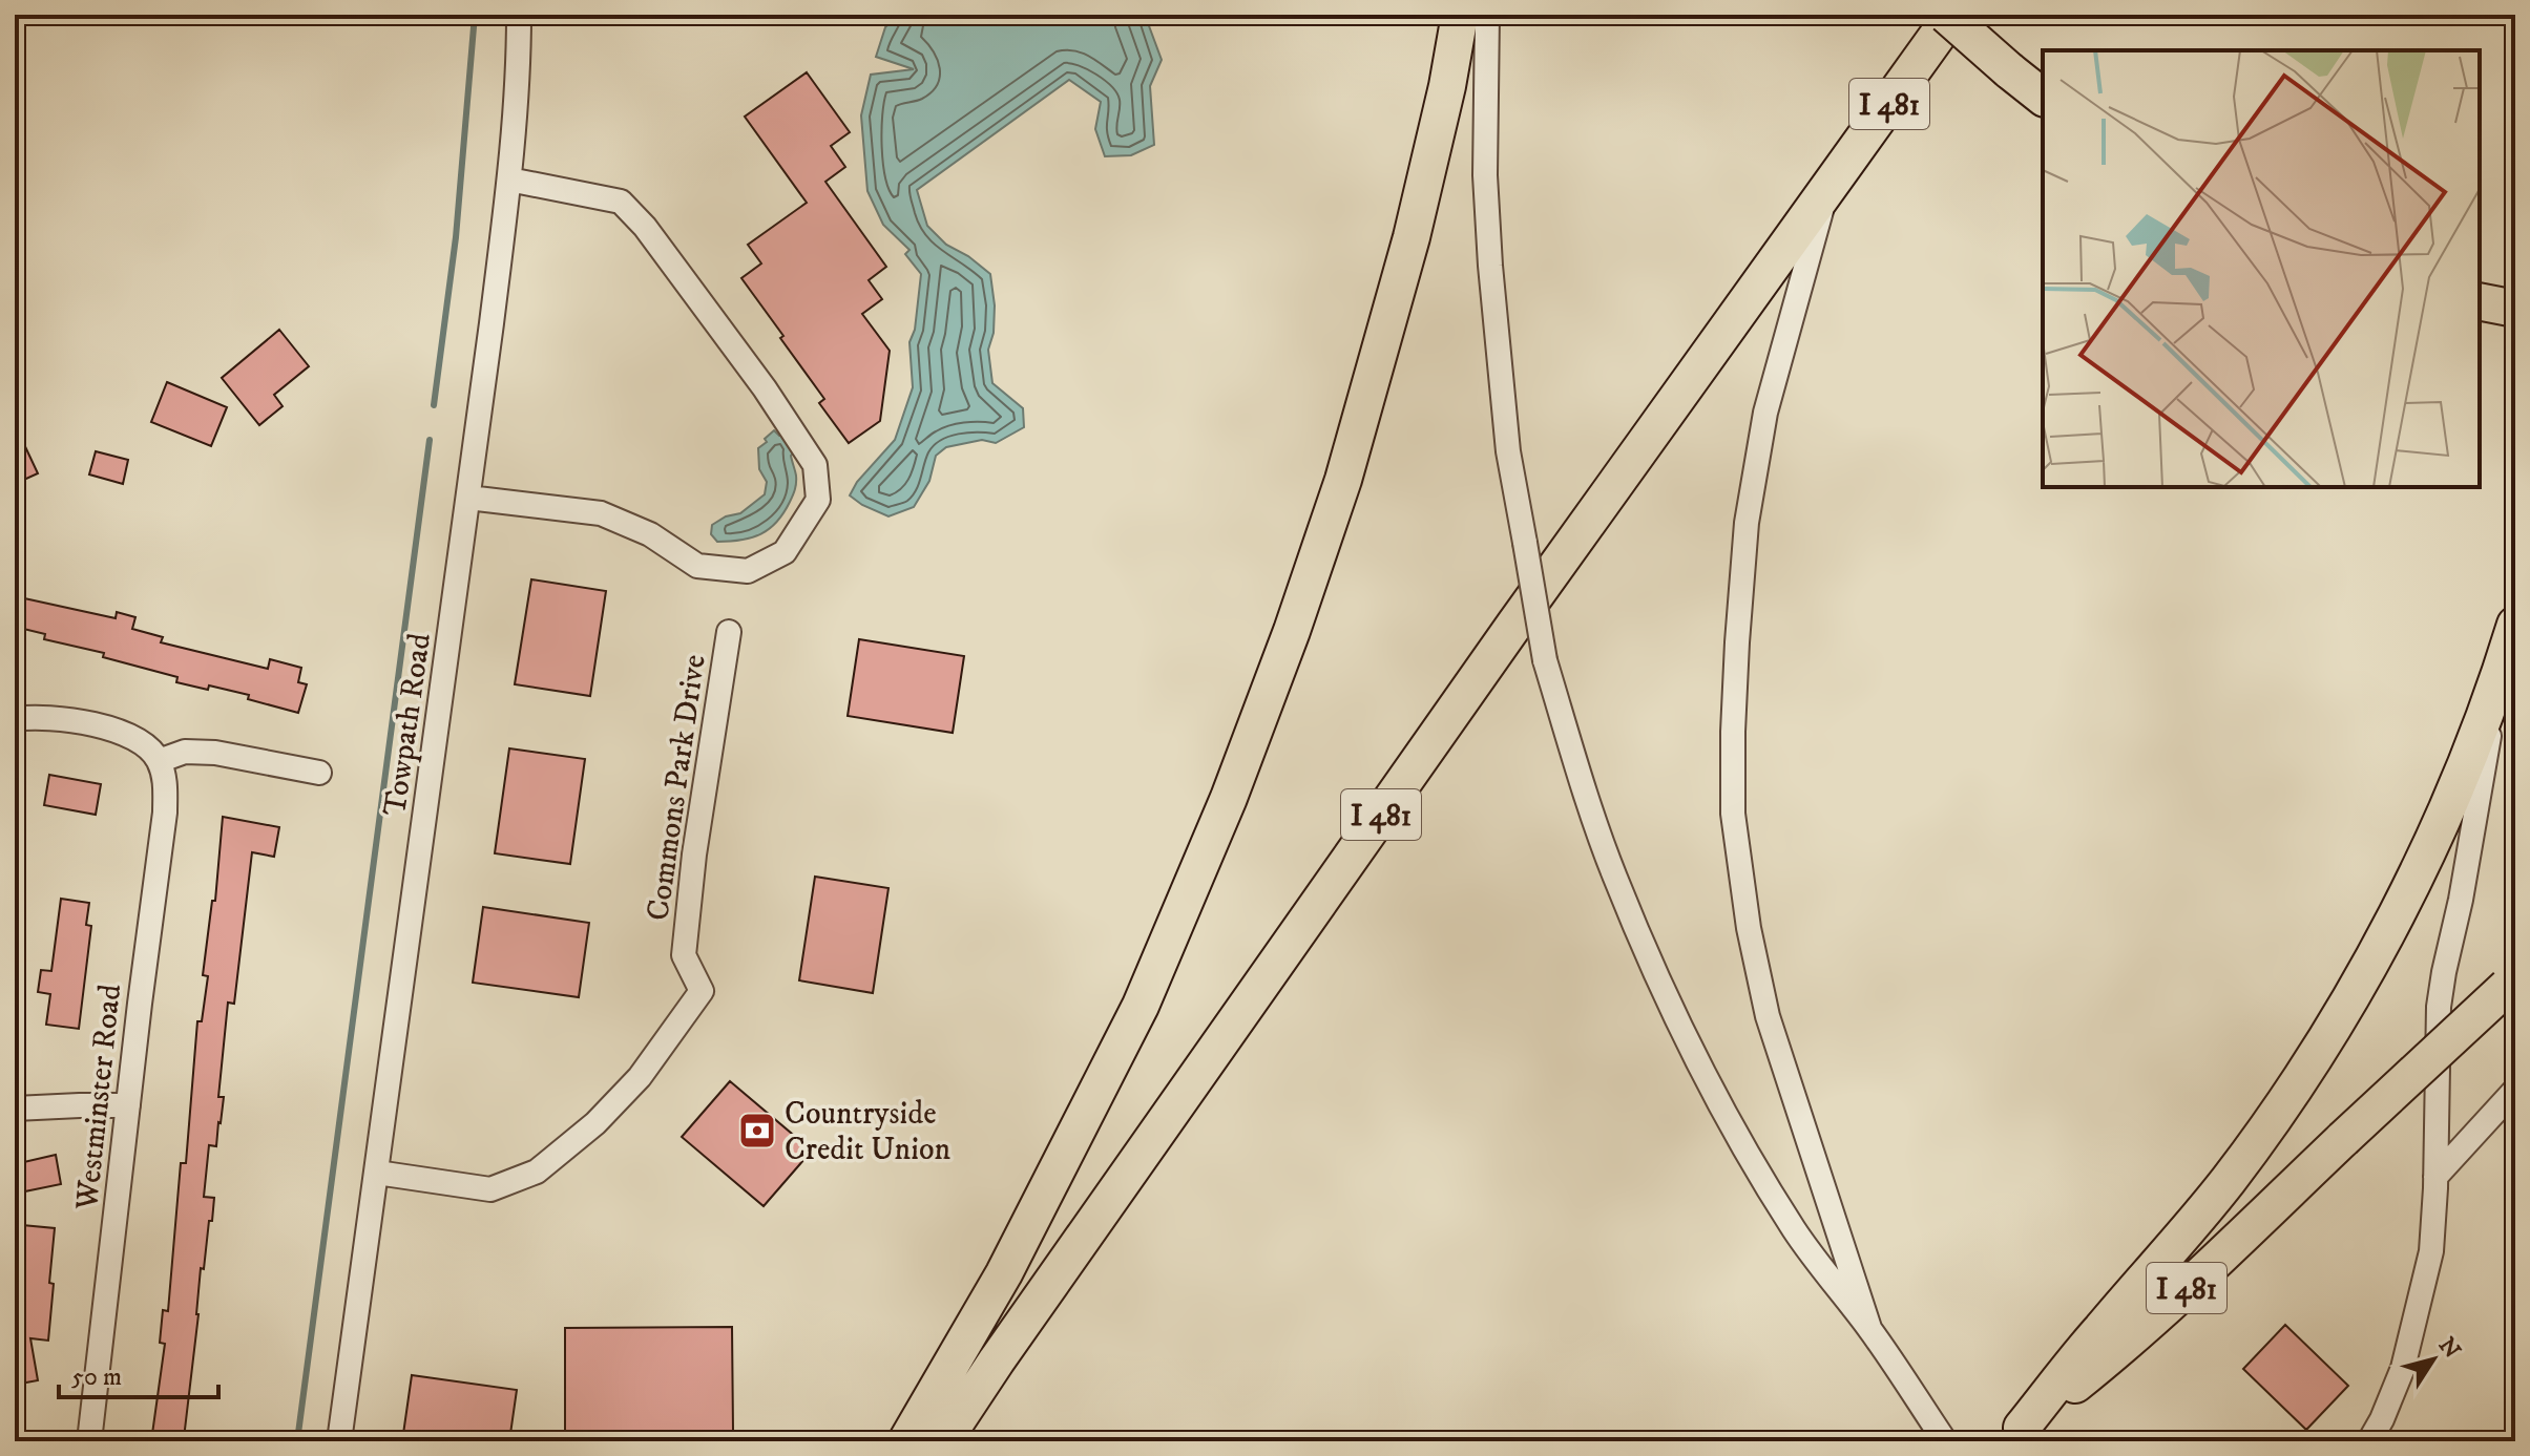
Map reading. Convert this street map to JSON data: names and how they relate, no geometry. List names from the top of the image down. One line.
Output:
{"streets":{"highway":["I 481"],"street":["Towpath Road","Commons Park Drive","Westminster Road"]},"crossings":[["Towpath Road","Commons Park Drive"]],"places":{"bank":["Countryside Credit Union"]},"scale_bar":"50 m","north":"top right"}
